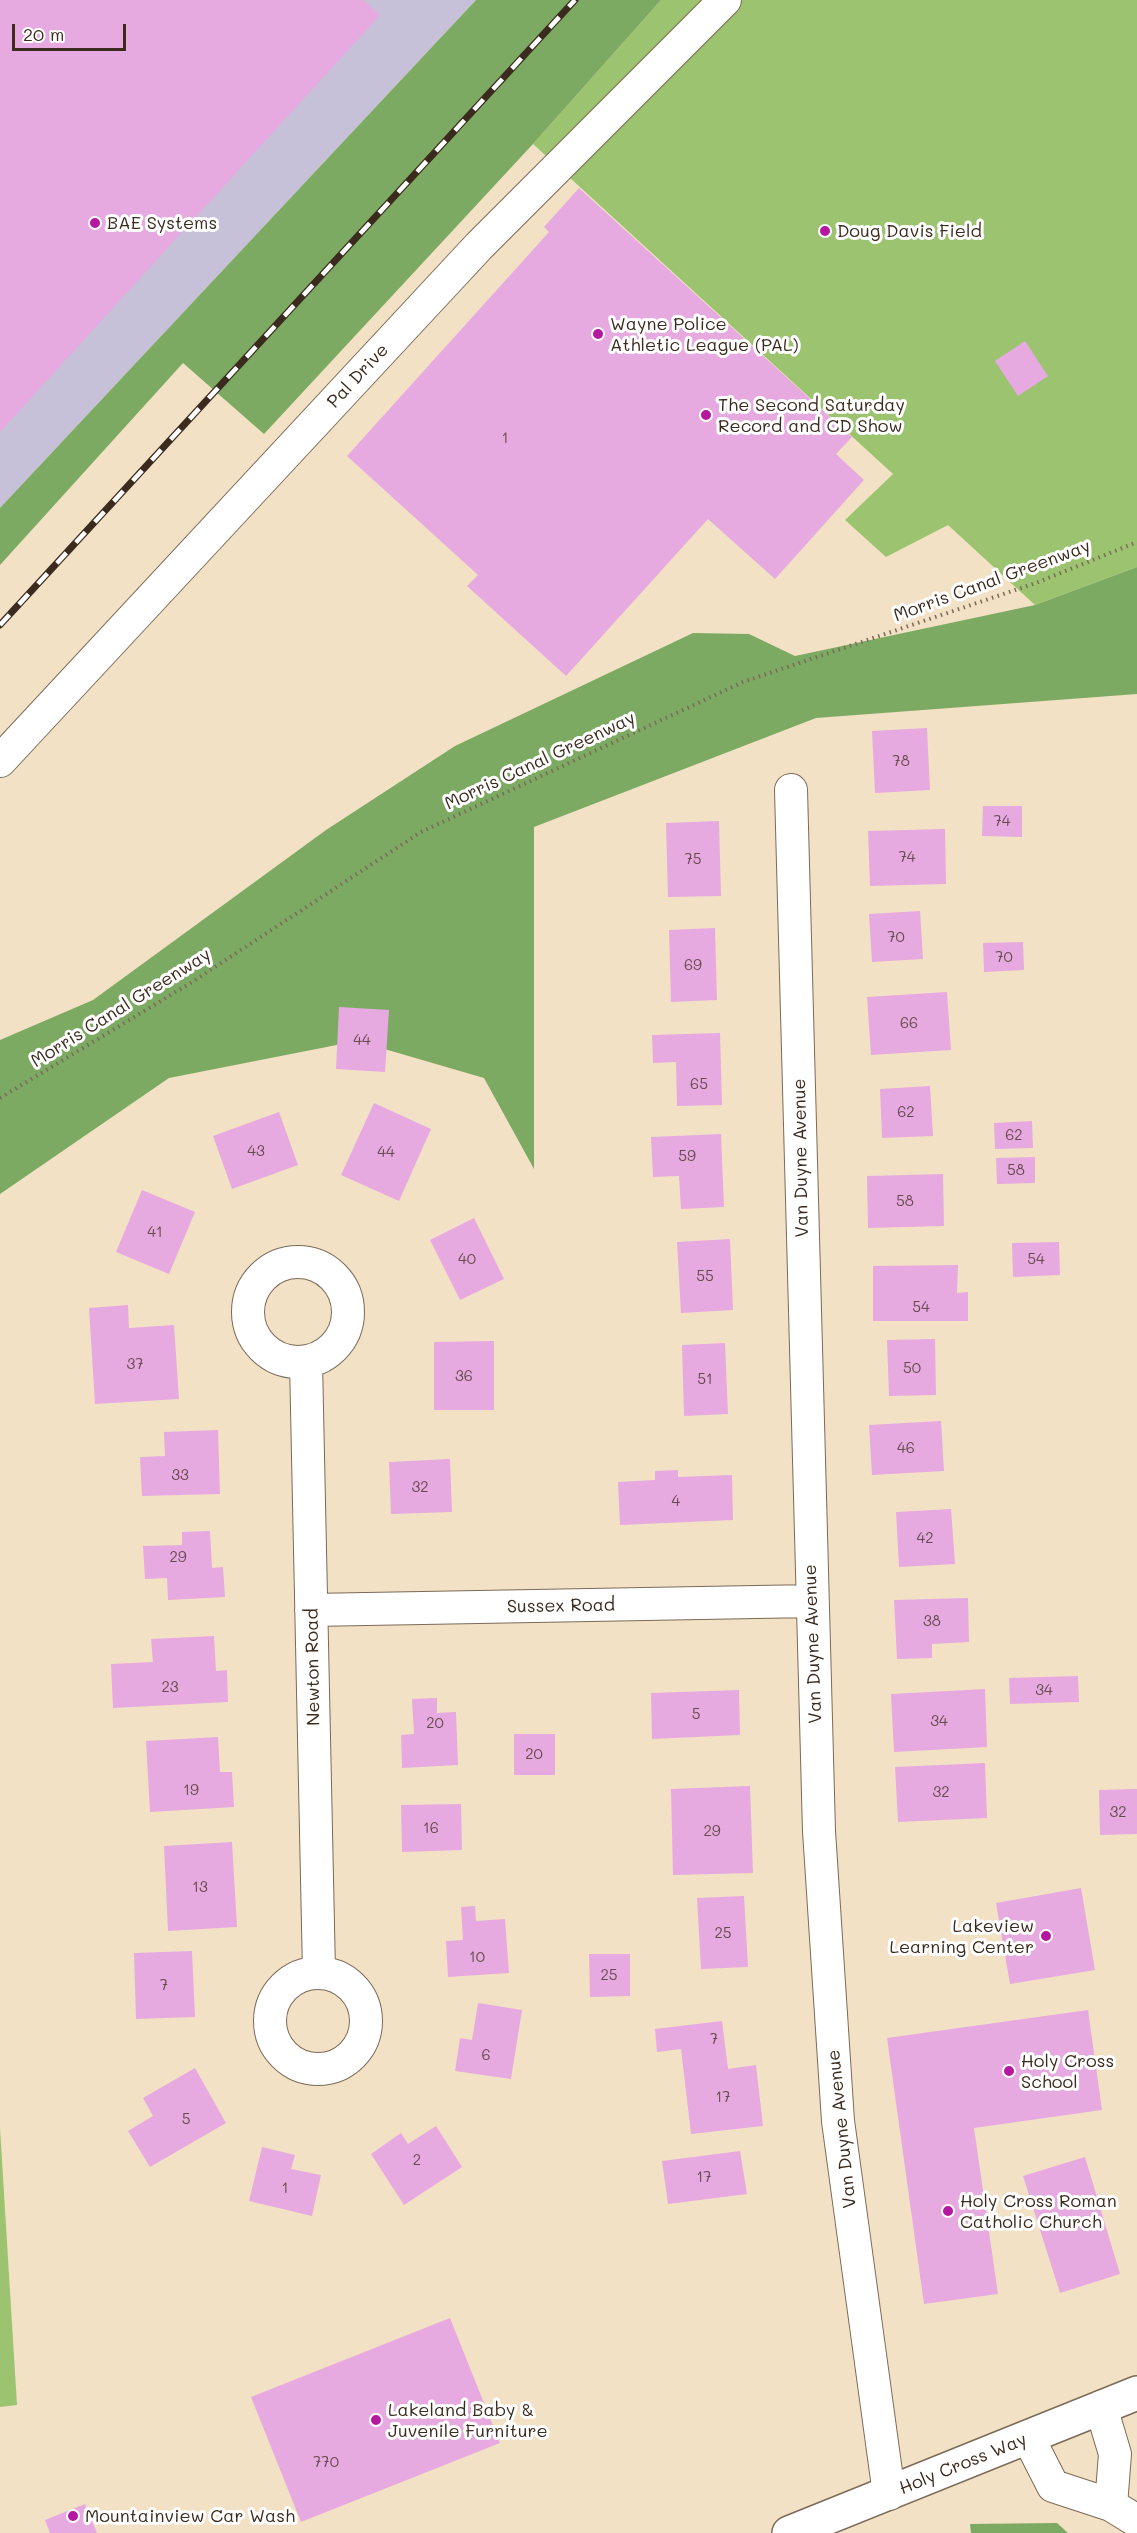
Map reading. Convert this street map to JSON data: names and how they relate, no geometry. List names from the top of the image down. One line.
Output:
{"streets":{"main road":["Holy Cross Way"],"street":["Pal Drive","Van Duyne Avenue","Sussex Road","Newton Road"],"path":["Morris Canal Greenway"]},"crossings":[["Van Duyne Avenue","Sussex Road"],["Van Duyne Avenue","Holy Cross Way"],["Sussex Road","Newton Road"]],"places":["BAE Systems","Doug Davis Field","Wayne Police Athletic League (PAL)","The Second Saturday Record and CD Show","Lakeview Learning Center","Holy Cross School","Holy Cross Roman Catholic Church","Lakeland Baby & Juvenile Furniture","Mountainview Car Wash"],"house_numbers":["1","78","74","74","75","70","70","69","66","44","65","62","62","43","44","59","58","58","41","40","54","55","54","37","50","36","51","46","33","32","4","42","29","38","23","34","5","34","20","20","19","32","32","16","29","13","25","10","25","7","7","6","17","5","2","17","1","770"],"scale_bar":"20 m"}
